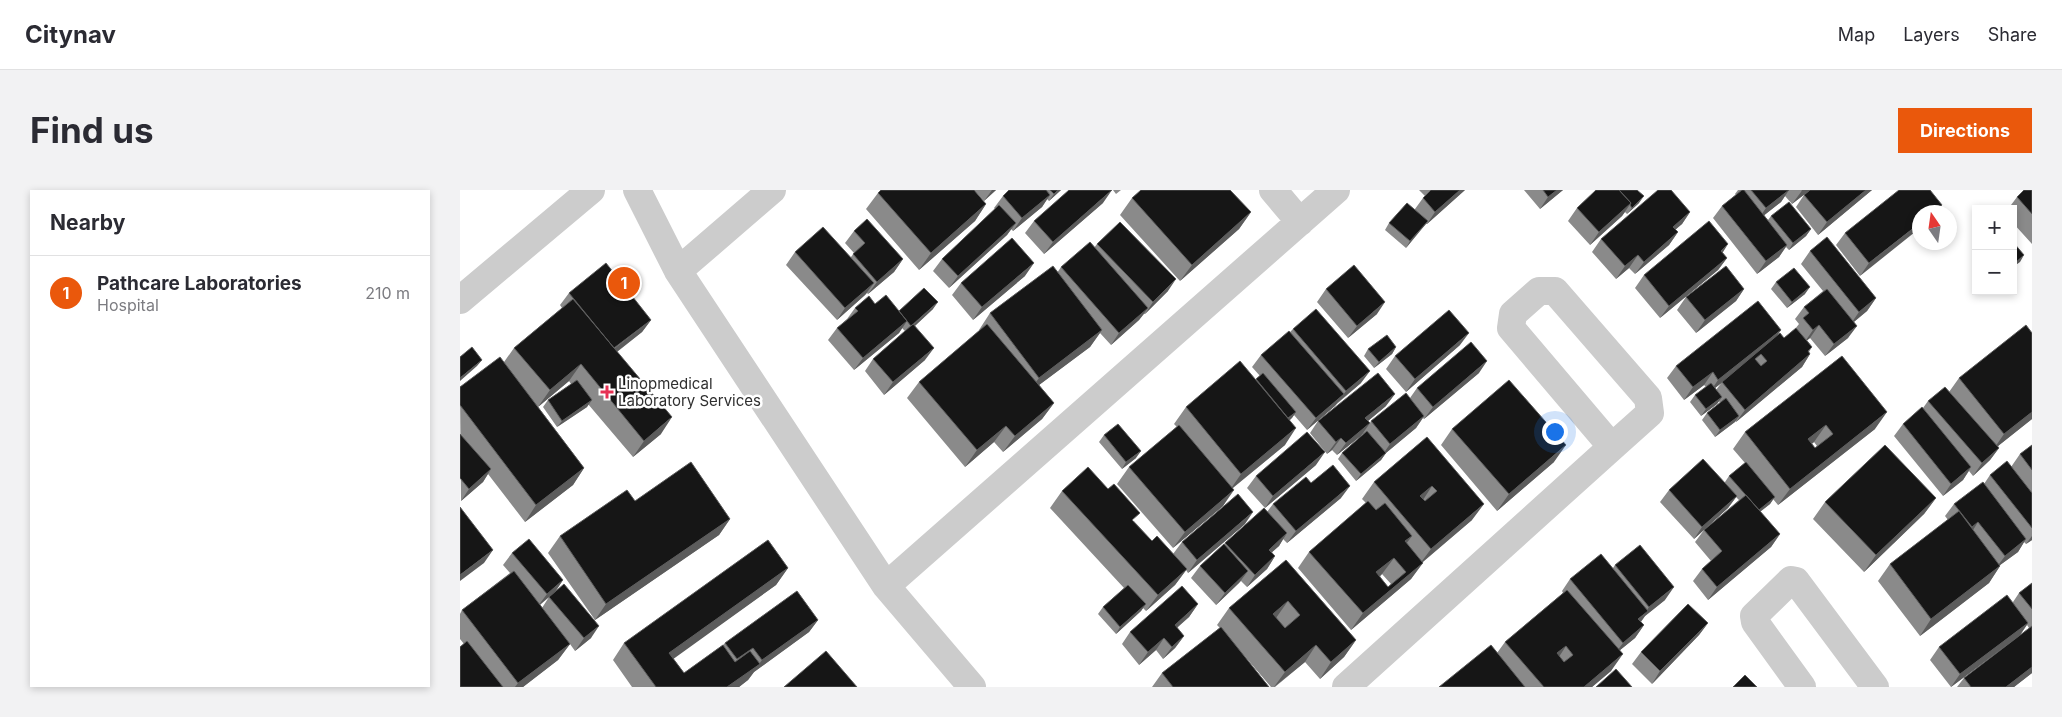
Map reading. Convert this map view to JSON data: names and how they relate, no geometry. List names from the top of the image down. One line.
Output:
{"places":{"health":["Linopmedical Laboratory Services"]},"north":"top","page":{"header":"Citynav","nav":["Map","Layers","Share"],"buttons":"Directions","title":"Find us","heading":"Nearby","map_buttons":["+","−"],"list":[{"mark":"1","name":"Pathcare Laboratories","note":"Hospital","value":"210 m"}],"pins":"1"}}
